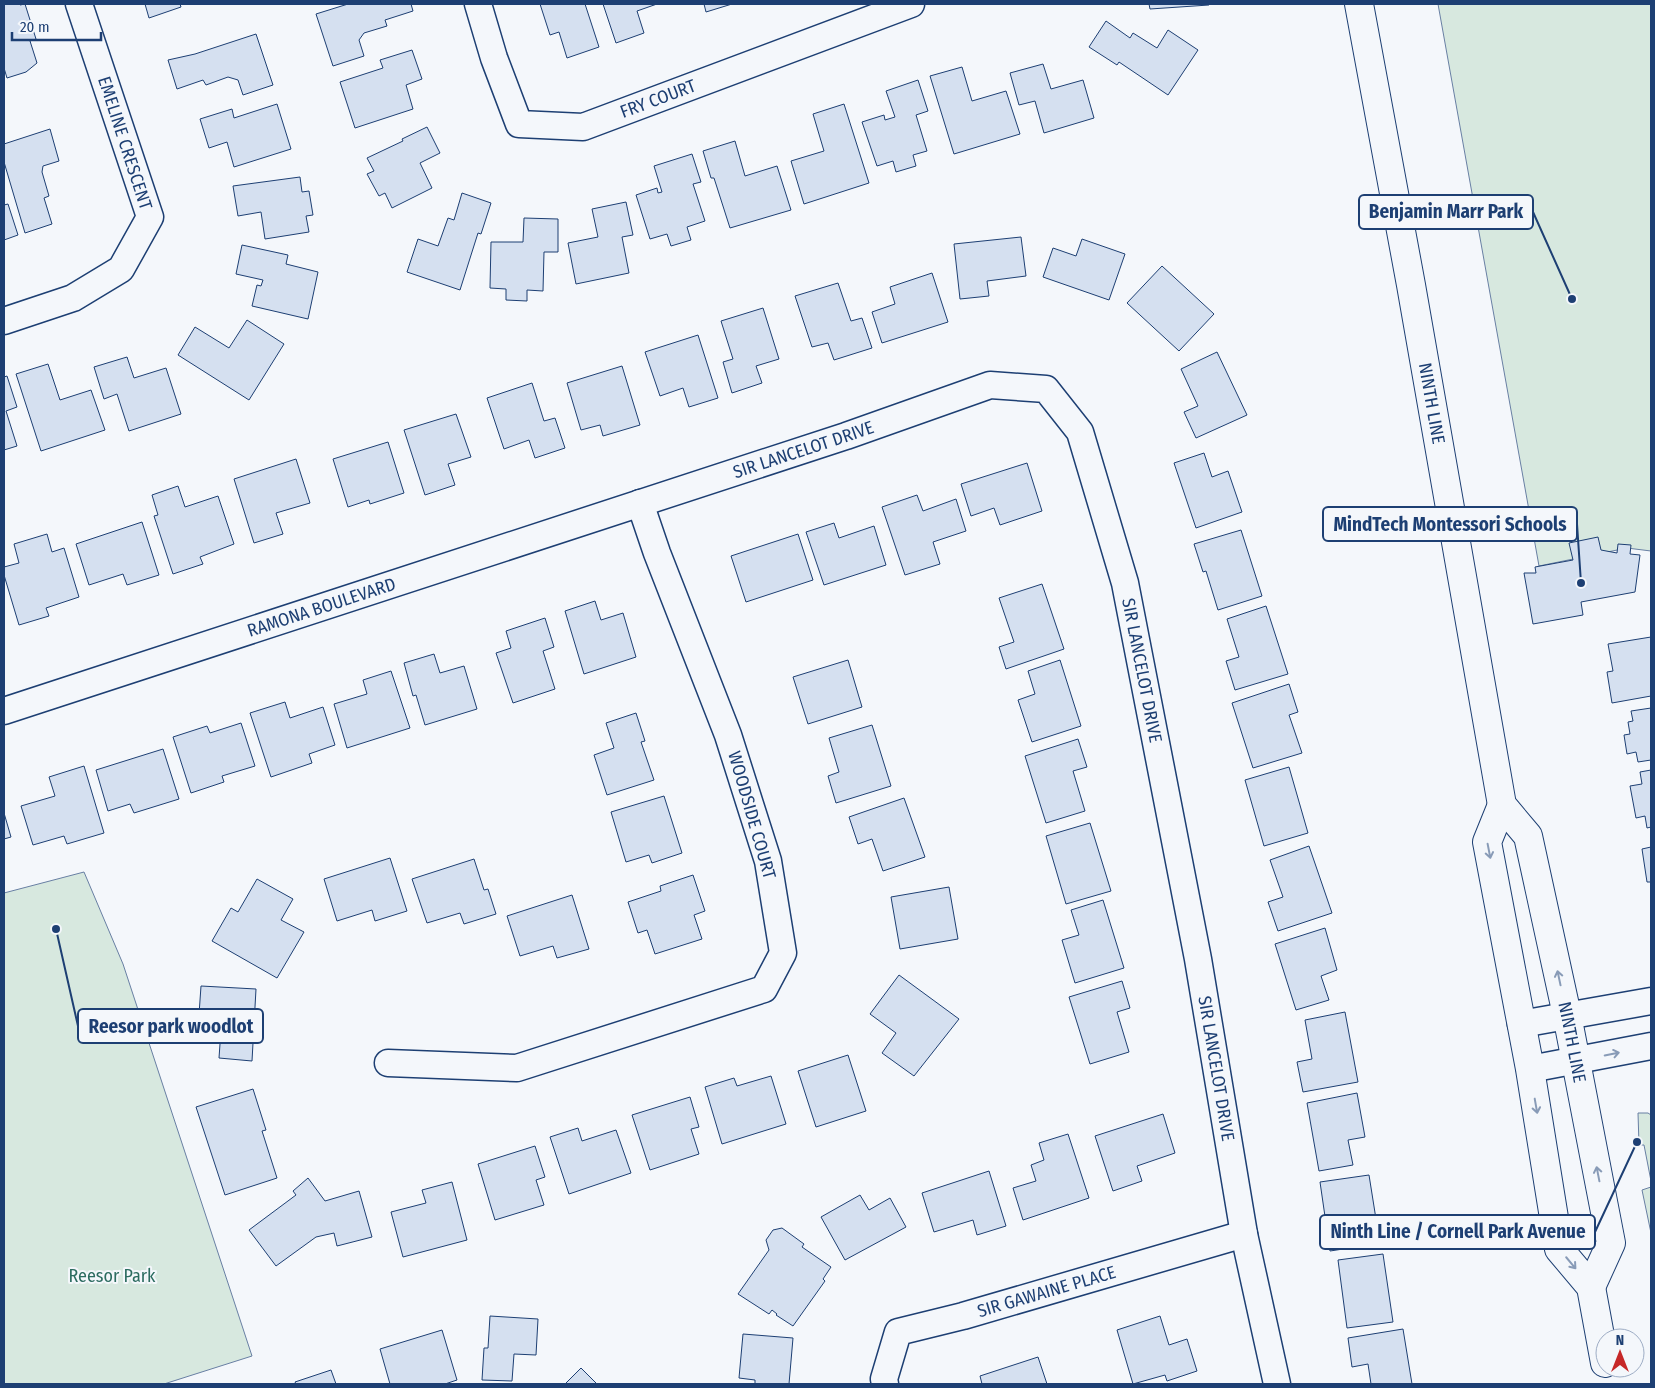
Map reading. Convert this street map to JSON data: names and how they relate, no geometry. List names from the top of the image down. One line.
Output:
{"streets":{"main road":["NINTH LINE"],"street":["FRY COURT","EMELINE CRESCENT","SIR LANCELOT DRIVE","RAMONA BOULEVARD","WOODSIDE COURT","SIR GAWAINE PLACE"]},"crossings":[["SIR LANCELOT DRIVE","RAMONA BOULEVARD"],["SIR LANCELOT DRIVE","WOODSIDE COURT"],["SIR LANCELOT DRIVE","SIR GAWAINE PLACE"],["RAMONA BOULEVARD","WOODSIDE COURT"]],"parks":["Reesor Park"],"places":["Benjamin Marr Park","MindTech Montessori Schools","Reesor park woodlot","Ninth Line / Cornell Park Avenue"],"scale_bar":"20 m","north":"top"}
